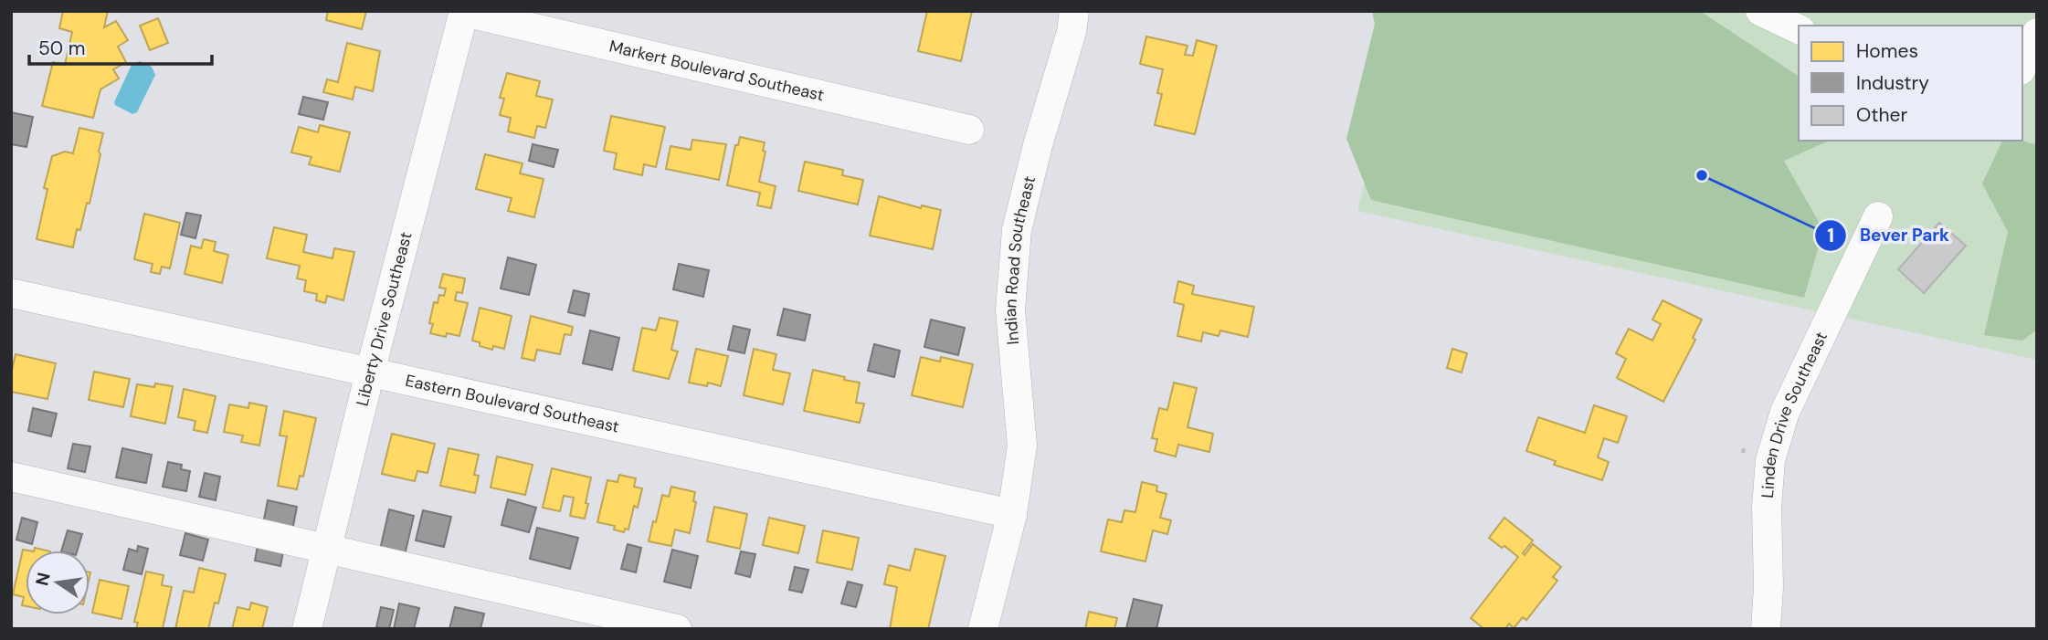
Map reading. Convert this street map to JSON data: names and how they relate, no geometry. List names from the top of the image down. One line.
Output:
{"streets":{"street":["Markert Boulevard Southeast","Indian Road Southeast","Liberty Drive Southeast","Eastern Boulevard Southeast","Linden Drive Southeast"]},"crossings":[["Markert Boulevard Southeast","Liberty Drive Southeast"],["Indian Road Southeast","Eastern Boulevard Southeast"],["Liberty Drive Southeast","Eastern Boulevard Southeast"]],"places":["Bever Park"],"legend":["Homes","Industry","Other"],"scale_bar":"50 m","north":"left"}
